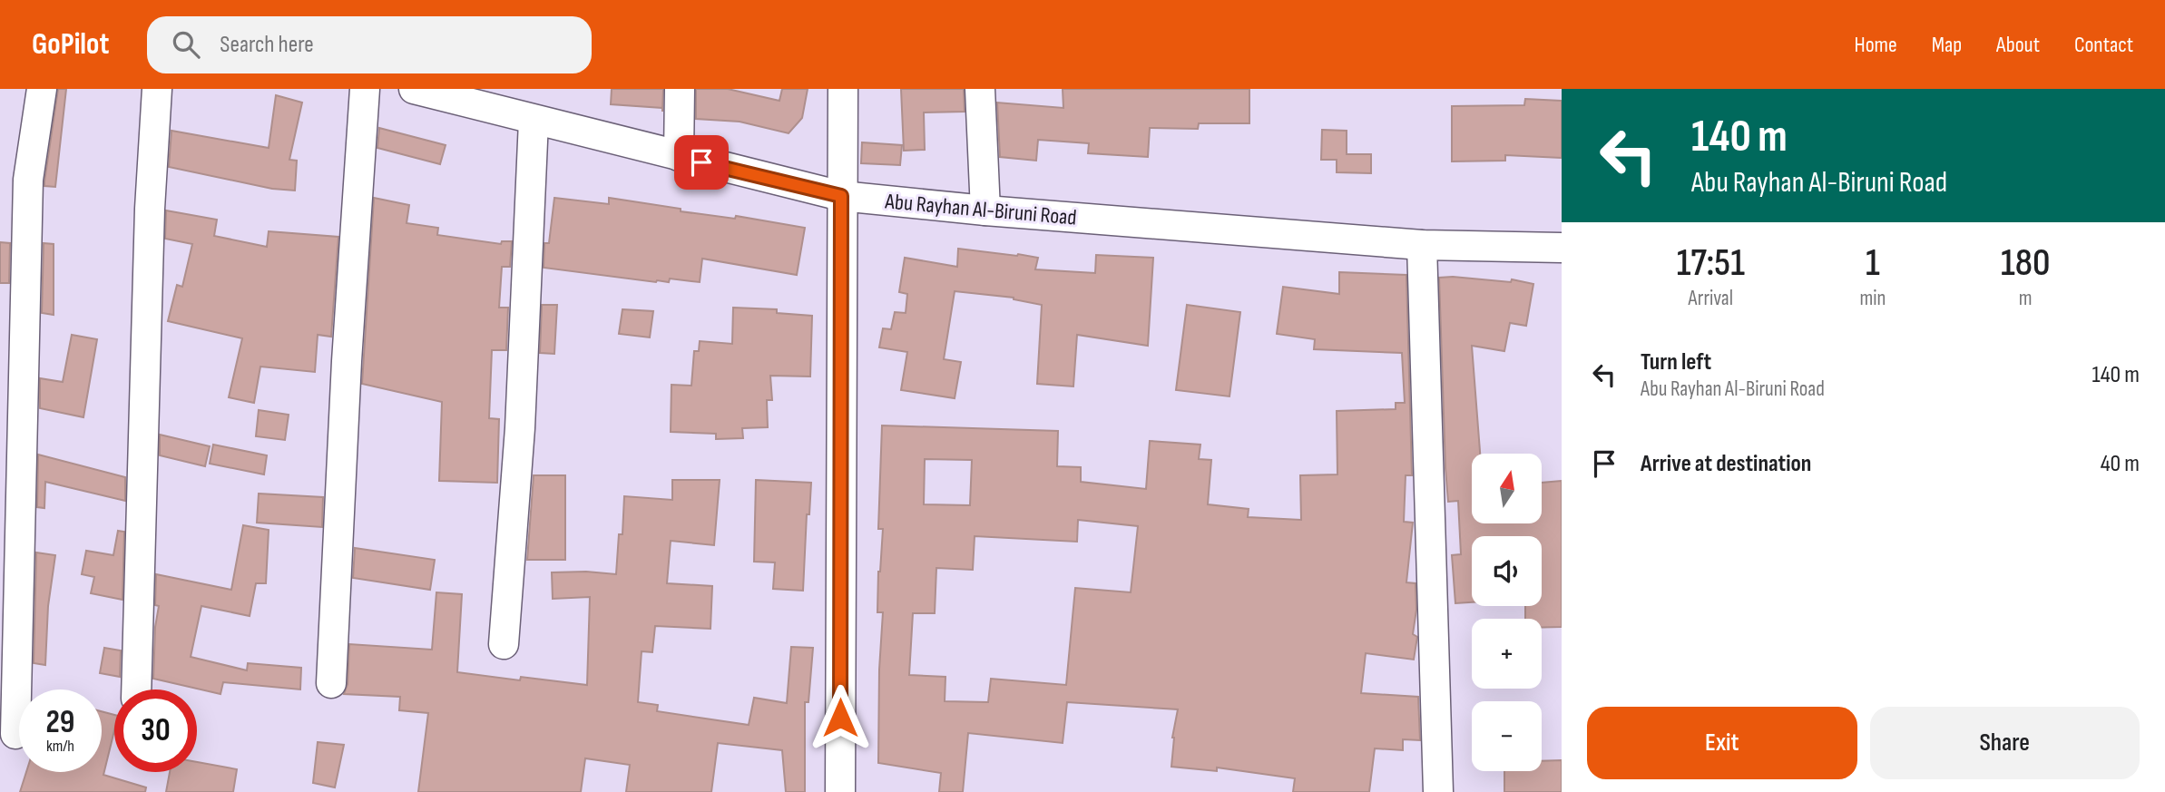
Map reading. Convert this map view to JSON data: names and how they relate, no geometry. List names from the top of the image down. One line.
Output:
{"streets":{"street":["Abu Rayhan Al-Biruni Road"]},"north":"top","page":{"header":"GoPilot","search":"Search here","nav":["Home","Map","About","Contact"],"turn":["140 m","Abu Rayhan Al-Biruni Road"],"eta":["17:51","Arrival","1","min","180","m"],"list":[{"name":"Turn left","note":"Abu Rayhan Al-Biruni Road","value":"140 m"},{"name":"Arrive at destination","value":"40 m"}],"map_buttons":["+","−"],"speed":"29 km/h","limit":"30","buttons":["Exit","Share"]}}
